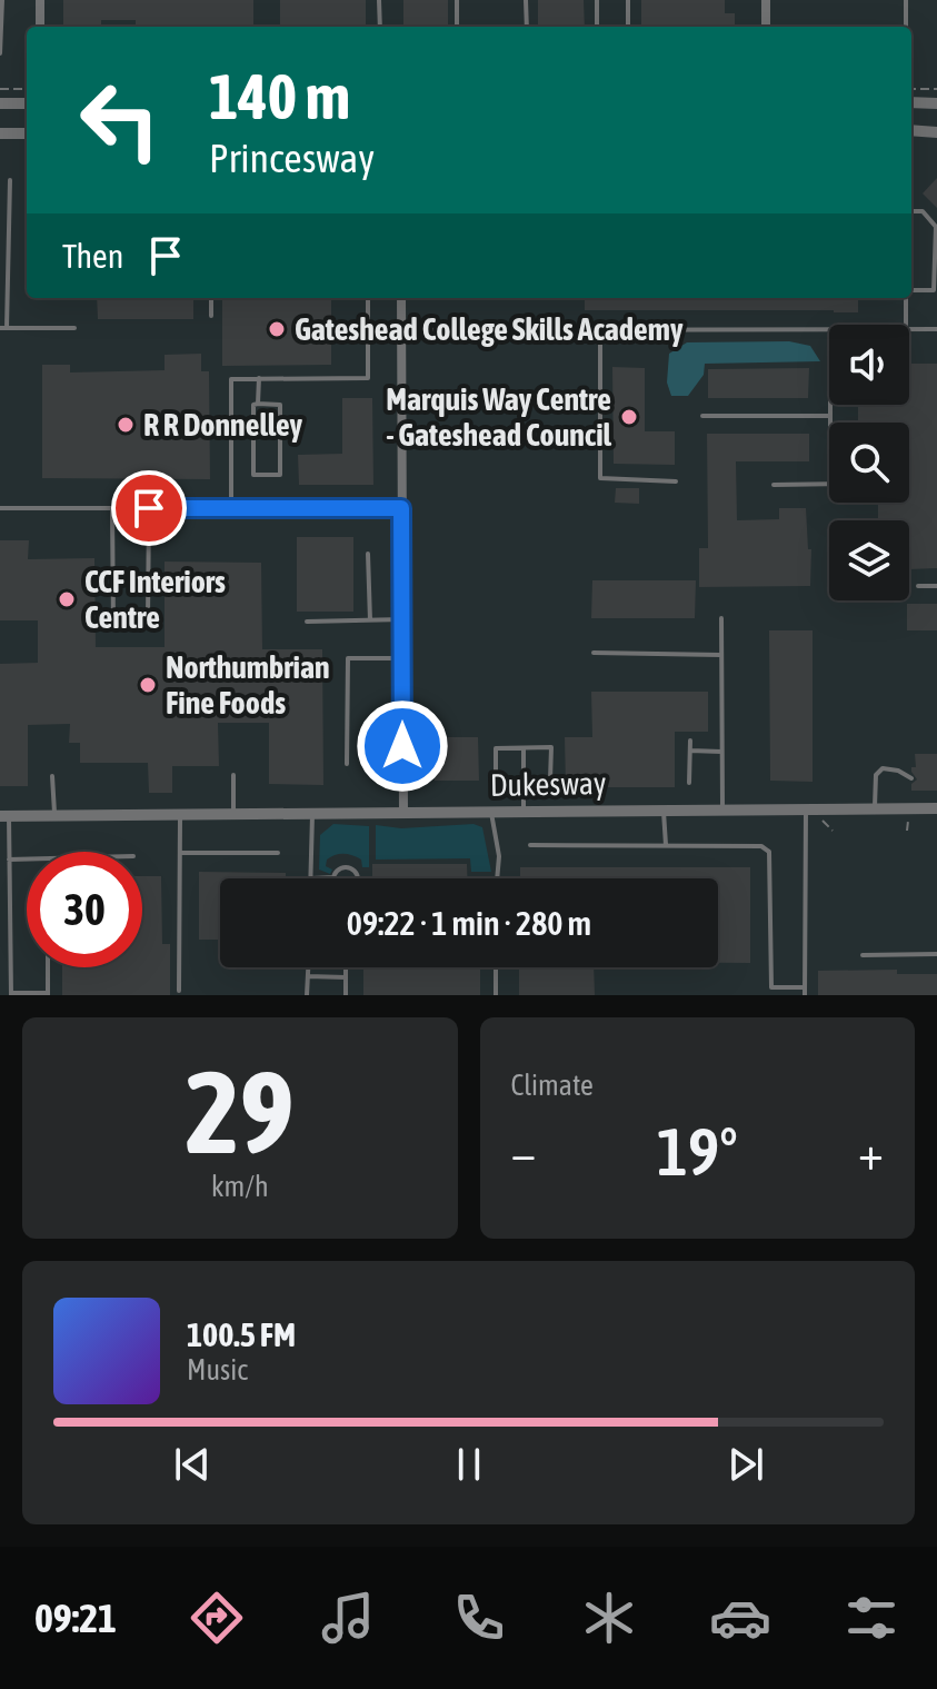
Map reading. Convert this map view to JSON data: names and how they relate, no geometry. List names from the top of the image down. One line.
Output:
{"streets":{"street":["Dukesway"]},"places":["Gateshead College Skills Academy","Marquis Way Centre - Gateshead Council","R R Donnelley","CCF Interiors Centre","Northumbrian Fine Foods"],"page":{"turn":["140 m","Princesway"],"then":"Then","limit":"30","trip":"09:22 · 1 min · 280 m","tile":[["29","km/h"],"Climate"],"heat":["−","19°","+"],"song":["100.5 FM","Music"],"tabs":"09:21"}}
